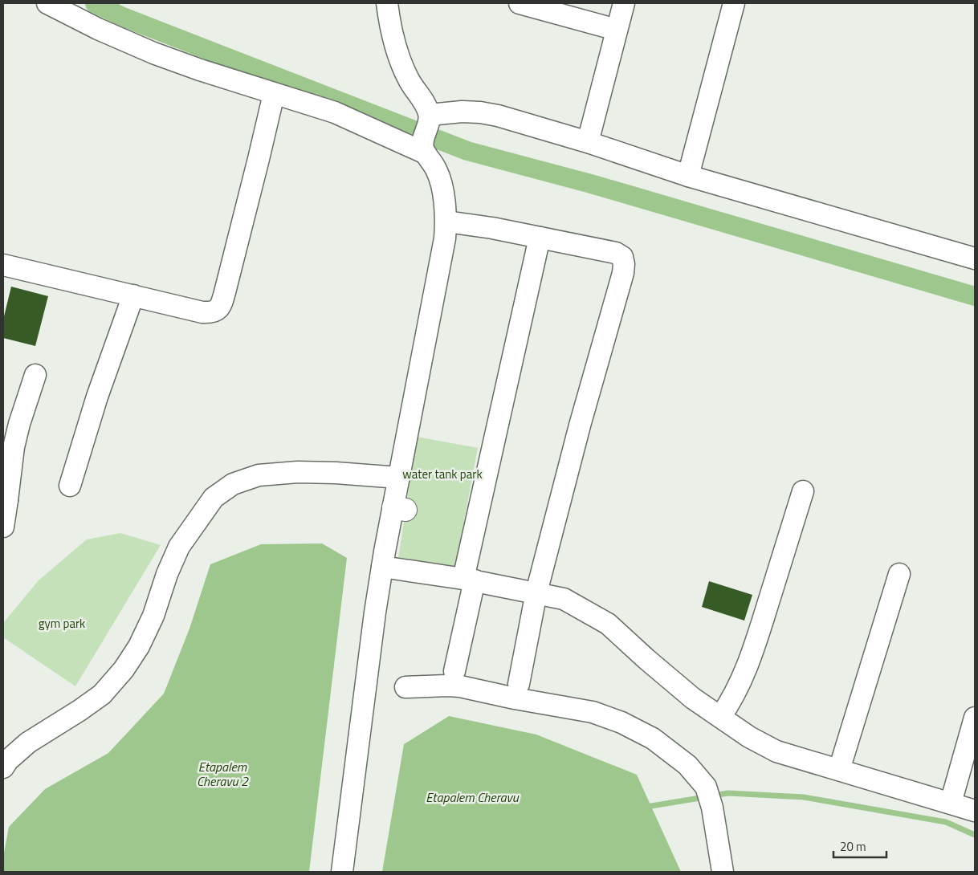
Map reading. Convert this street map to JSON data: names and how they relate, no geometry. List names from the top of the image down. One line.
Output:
{"water":["Etapalem Cheravu 2","Etapalem Cheravu"],"parks":["water tank park","gym park"],"scale_bar":"20 m"}
